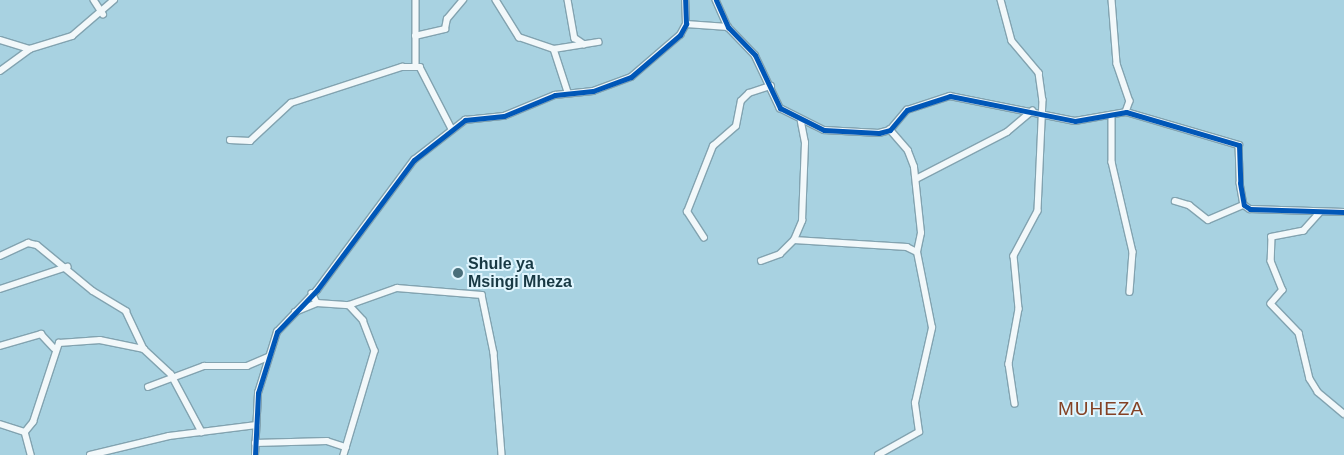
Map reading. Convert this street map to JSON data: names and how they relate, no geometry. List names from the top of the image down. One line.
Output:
{"districts":["MUHEZA"],"places":["Shule ya Msingi Mheza"]}
